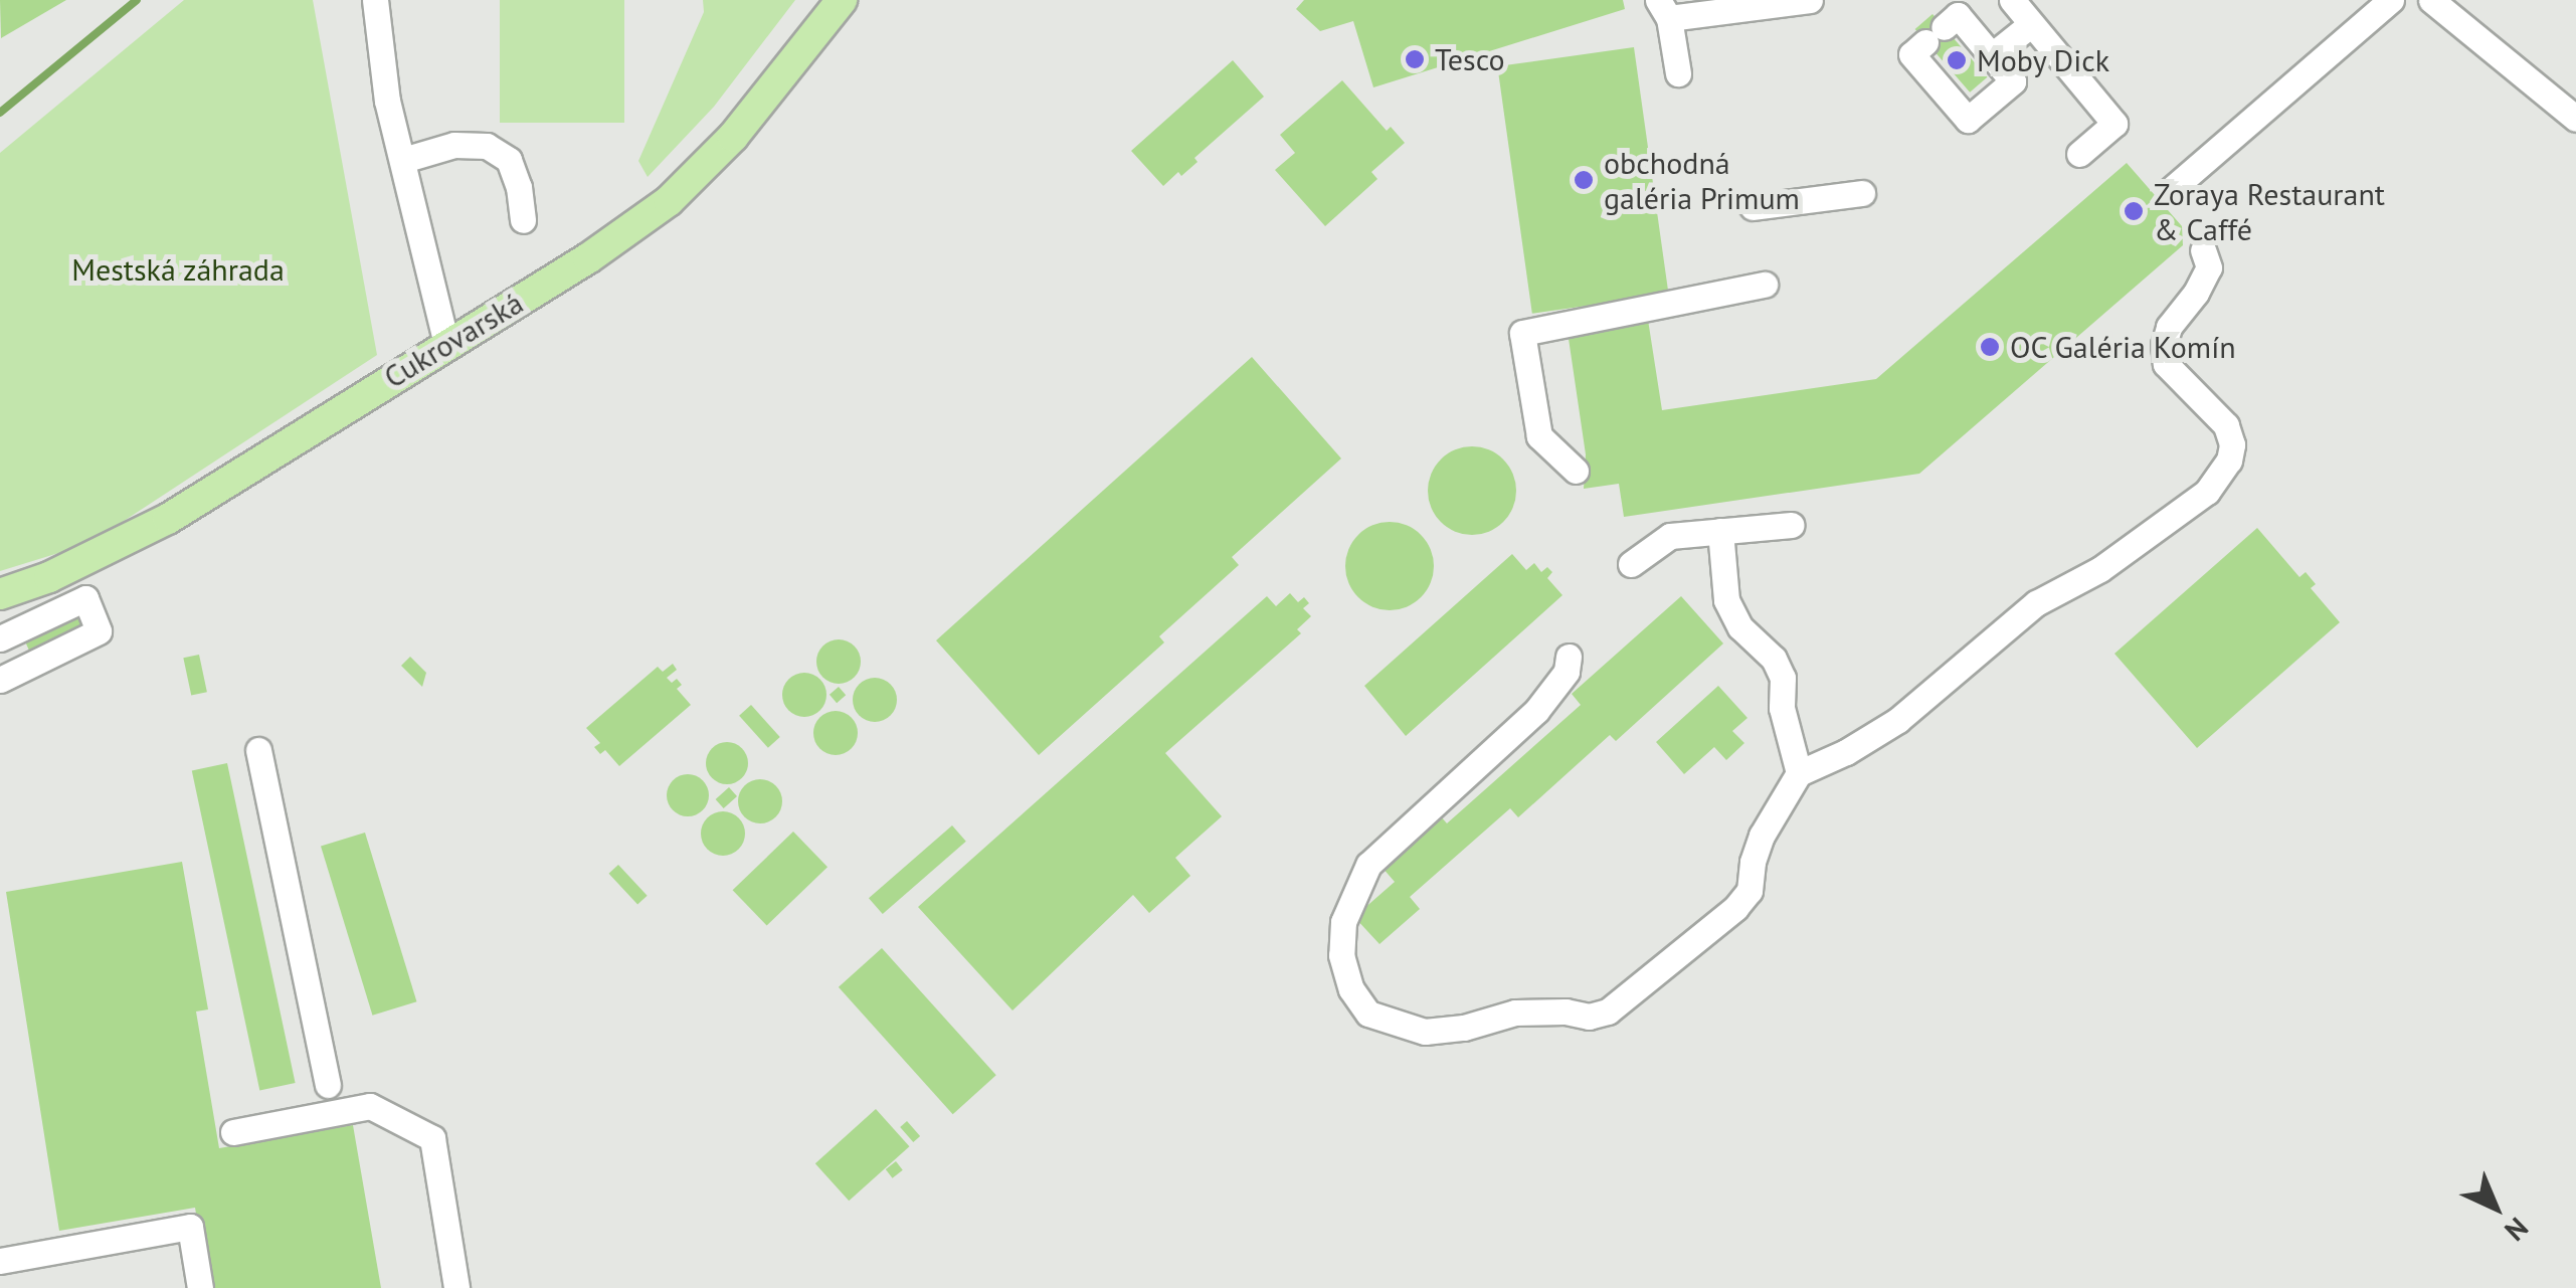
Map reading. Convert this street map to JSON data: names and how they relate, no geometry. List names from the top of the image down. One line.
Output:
{"streets":{"main road":["Cukrovarská"]},"parks":["Mestská záhrada"],"places":["Tesco","Moby Dick","obchodná galéria Primum","Zoraya Restaurant & Caffé","OC Galéria Komín"],"north":"bottom right"}
